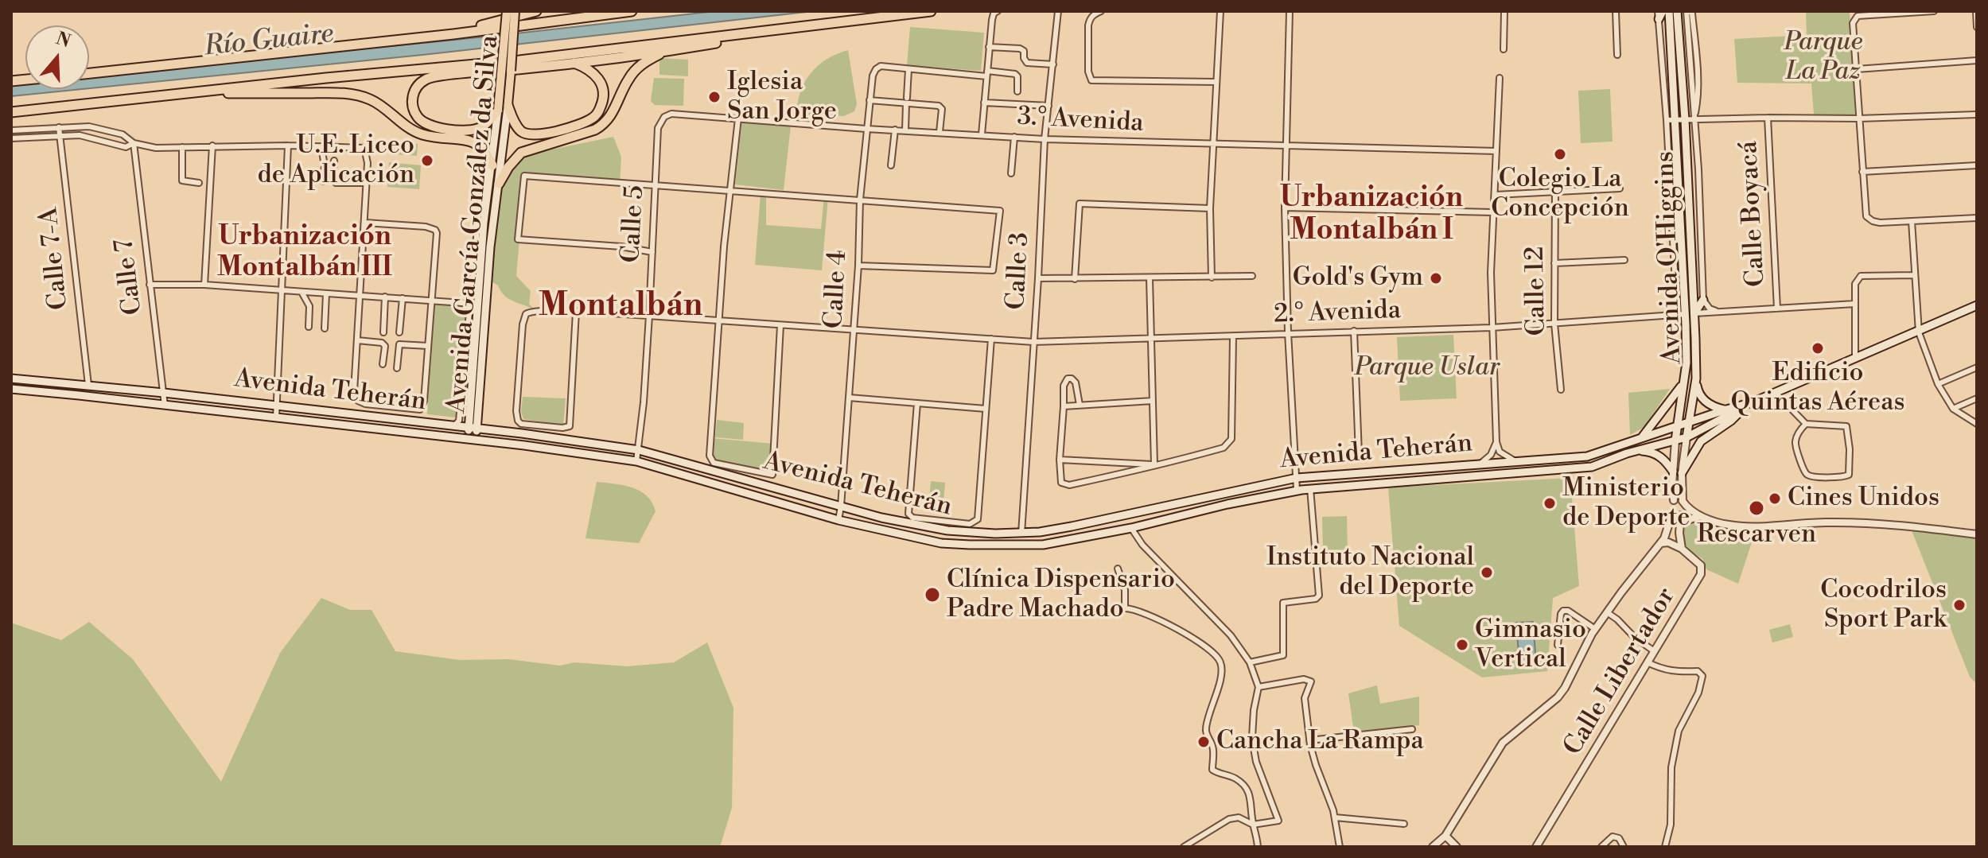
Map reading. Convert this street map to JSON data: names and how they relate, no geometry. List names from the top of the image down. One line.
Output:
{"streets":{"main road":["Avenida García González da Silva","Avenida O'Higgins","Avenida Teherán"],"street":["3.° Avenida","Calle Boyacá","Calle 5","Calle 7-A","Calle 3","Calle 7","Calle 4","Calle 12","2.° Avenida","Calle Libertador"]},"crossings":[["3.° Avenida","Calle 5"],["3.° Avenida","Calle 3"],["3.° Avenida","Calle 4"],["Calle Boyacá","2.° Avenida"],["Avenida García González da Silva","Avenida Teherán"],["Calle 5","Avenida Teherán"],["Avenida O'Higgins","2.° Avenida"],["Avenida O'Higgins","Avenida Teherán"],["Calle 7-A","Avenida Teherán"],["Calle 3","2.° Avenida"],["Calle 3","Avenida Teherán"],["Calle 7","Avenida Teherán"],["Calle 4","2.° Avenida"],["Calle 4","Avenida Teherán"],["Calle 12","2.° Avenida"]],"districts":["Urbanización Montalbán I","Urbanización Montalbán III","Montalbán"],"water":["Río Guaire"],"parks":["Parque La Paz","Parque Uslar"],"places":["Iglesia San Jorge","Colegio La Concepción","U.E. Liceo de Aplicación","Gold's Gym","Edificio Quintas Aéreas","Cines Unidos","Ministerio de Deporte","Rescarven","Instituto Nacional del Deporte","Clínica Dispensario Padre Machado","Cocodrilos Sport Park","Gimnasio Vertical","Cancha La Rampa"],"north":"top"}
